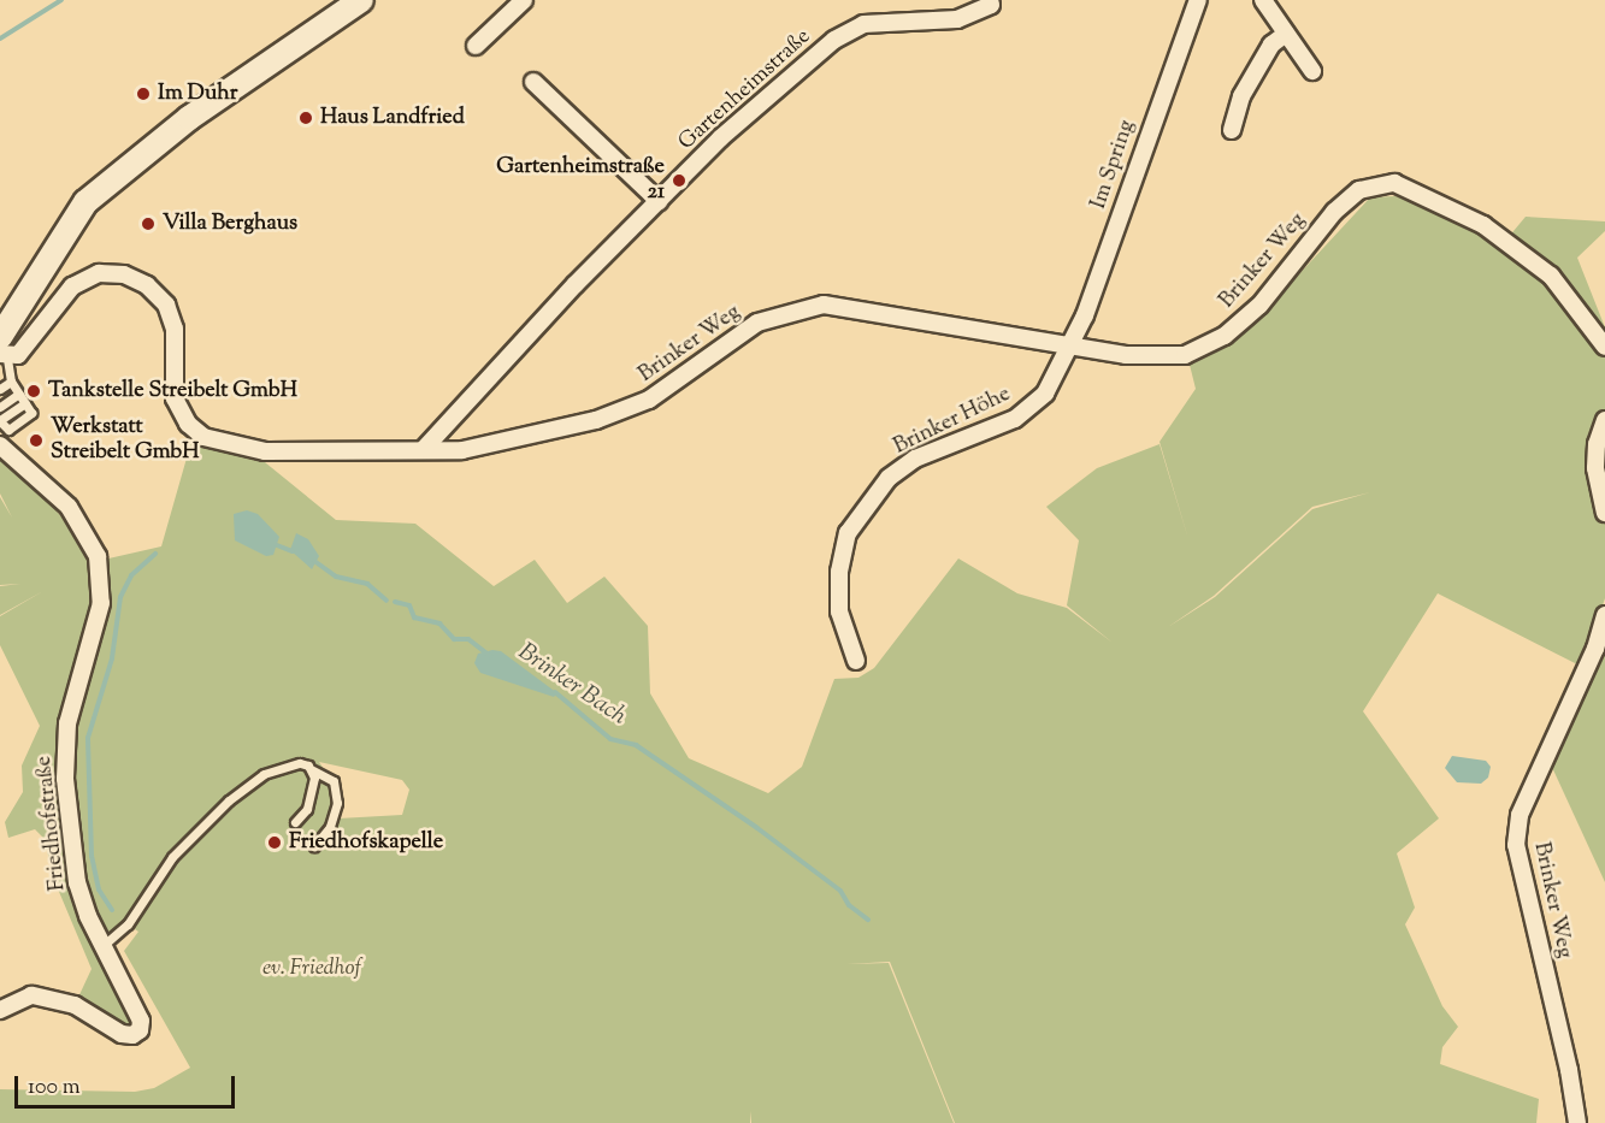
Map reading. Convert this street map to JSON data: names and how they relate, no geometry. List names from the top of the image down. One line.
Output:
{"streets":{"street":["Gartenheimstraße","Im Spring","Brinker Weg","Brinker Höhe","Friedhofstraße"]},"crossings":[["Gartenheimstraße","Brinker Weg"],["Im Spring","Brinker Weg"],["Im Spring","Brinker Höhe"],["Brinker Weg","Brinker Höhe"]],"water":["Brinker Bach"],"parks":["ev. Friedhof"],"places":["Im Duhr","Haus Landfried","Gartenheimstraße 21","Villa Berghaus","Tankstelle Streibelt GmbH","Werkstatt Streibelt GmbH","Friedhofskapelle"],"scale_bar":"100 m"}
